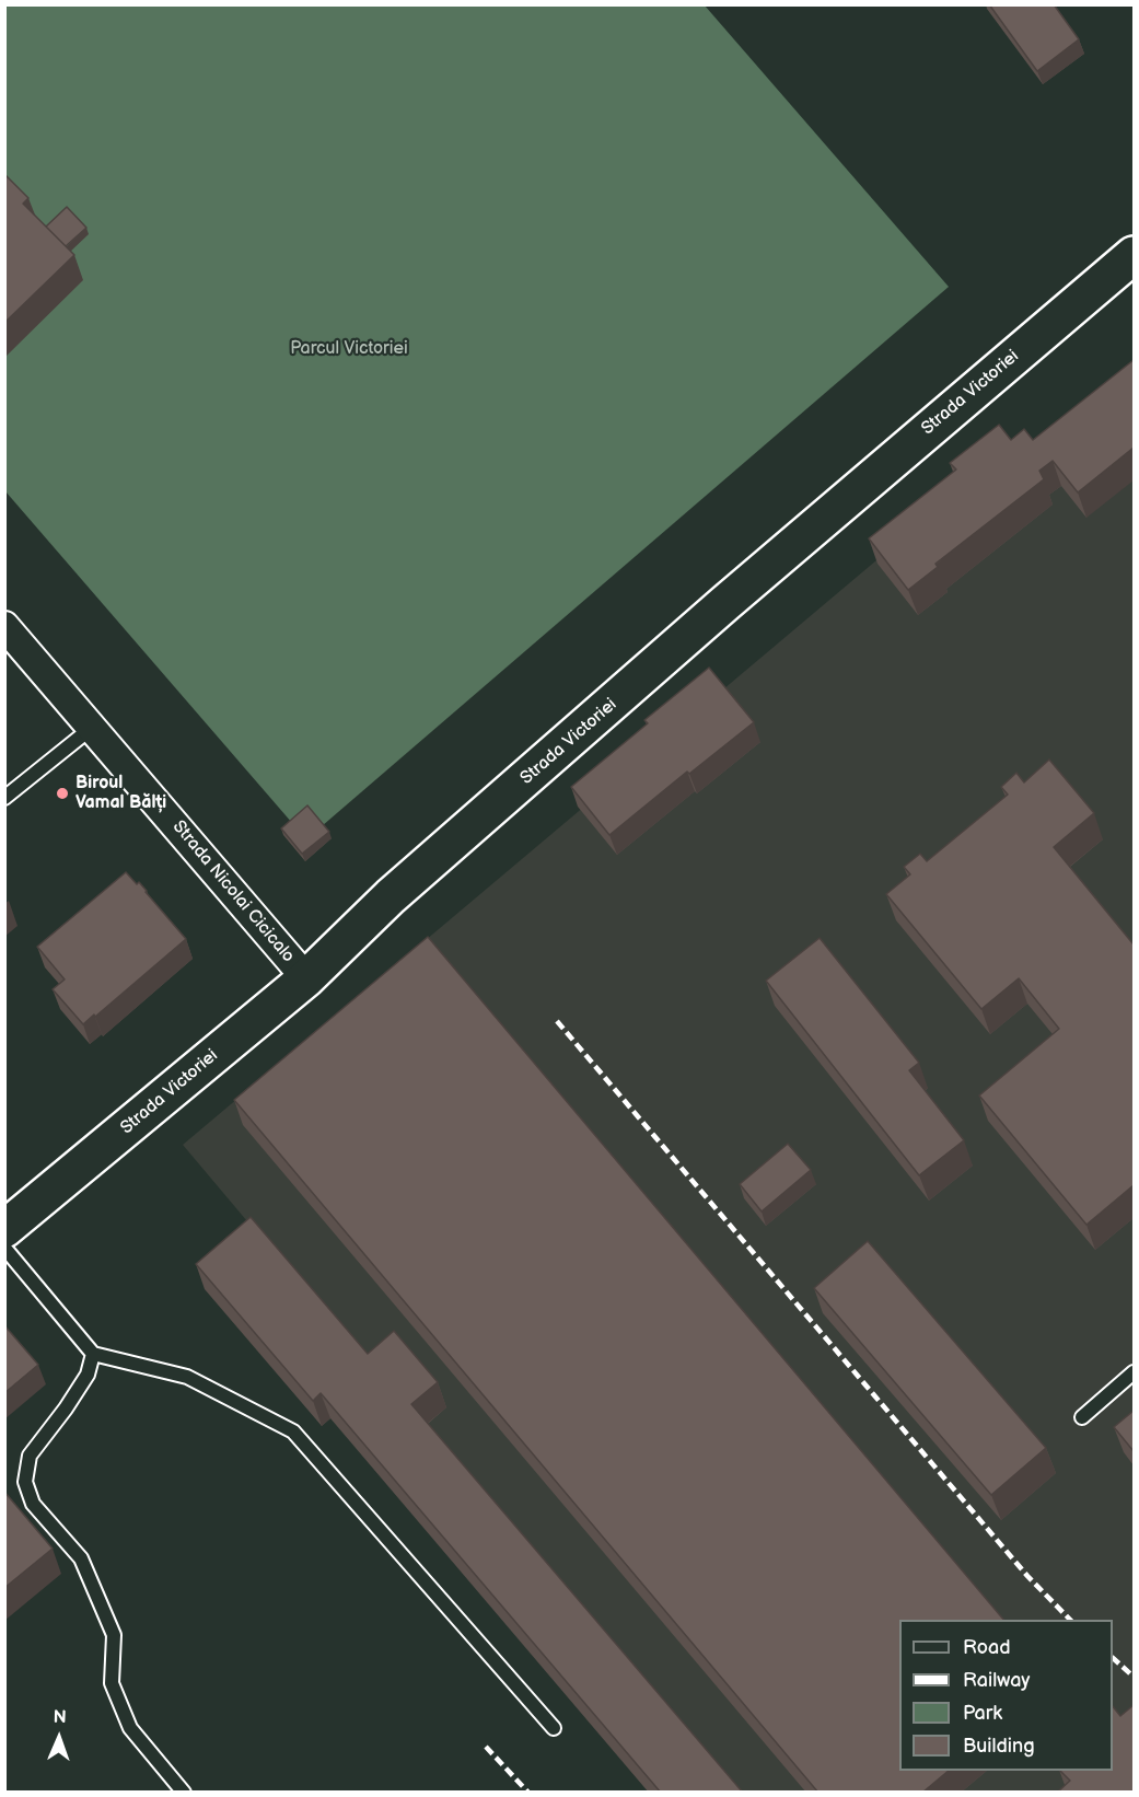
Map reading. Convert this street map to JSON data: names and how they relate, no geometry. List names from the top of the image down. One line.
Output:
{"streets":{"street":["Strada Victoriei","Strada Nicolai Cicicalo"]},"crossings":[["Strada Victoriei","Strada Nicolai Cicicalo"]],"parks":["Parcul Victoriei"],"places":["Biroul Vamal Bălți"],"legend":["Road","Railway","Park","Building"],"north":"top"}
